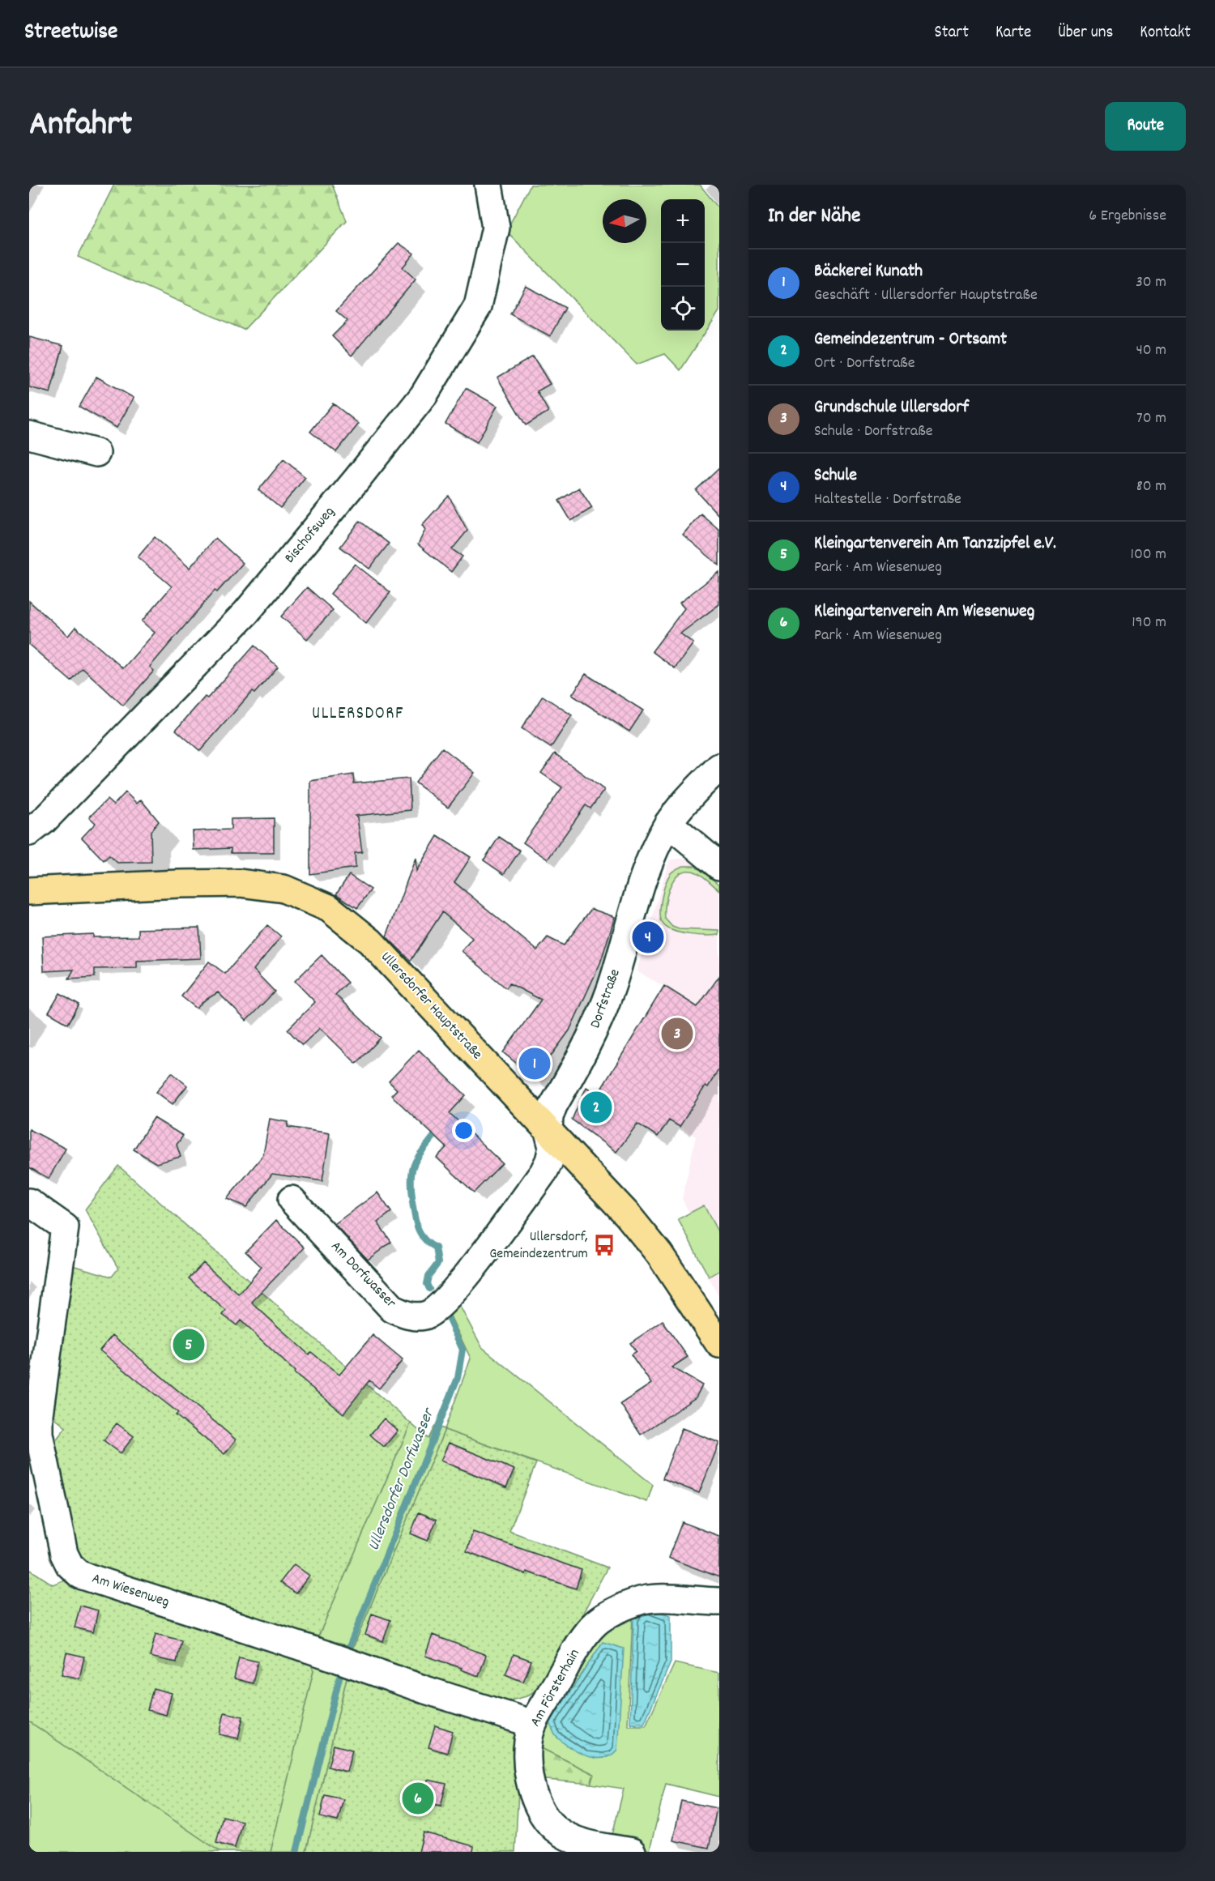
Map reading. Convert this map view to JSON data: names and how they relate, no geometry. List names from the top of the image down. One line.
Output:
{"streets":{"main road":["Ullersdorfer Hauptstraße"],"street":["Bischofsweg","Dorfstraße","Am Dorfwasser","Am Wiesenweg","Am Försterhain"]},"crossings":[["Dorfstraße","Ullersdorfer Hauptstraße"],["Dorfstraße","Am Dorfwasser"],["Ullersdorfer Hauptstraße","Am Dorfwasser"],["Am Wiesenweg","Am Försterhain"]],"districts":["ULLERSDORF"],"water":["Ullersdorfer Dorfwasser"],"places":{"bus stop":["Ullersdorf, Gemeindezentrum"]},"north":"left","page":{"header":"Streetwise","nav":["Start","Karte","Über uns","Kontakt"],"title":"Anfahrt","buttons":"Route","heading":["In der Nähe","6 Ergebnisse"],"map_buttons":["+","−"],"list":[{"mark":"1","name":"Bäckerei Kunath","note":"Geschäft · Ullersdorfer Hauptstraße","value":"30 m"},{"mark":"2","name":"Gemeindezentrum - Ortsamt","note":"Ort · Dorfstraße","value":"40 m"},{"mark":"3","name":"Grundschule Ullersdorf","note":"Schule · Dorfstraße","value":"70 m"},{"mark":"4","name":"Schule","note":"Haltestelle · Dorfstraße","value":"80 m"},{"mark":"5","name":"Kleingartenverein Am Tanzzipfel e.V.","note":"Park · Am Wiesenweg","value":"100 m"},{"mark":"6","name":"Kleingartenverein Am Wiesenweg","note":"Park · Am Wiesenweg","value":"190 m"}],"pins":["4","3","1","2","5","6"]}}
